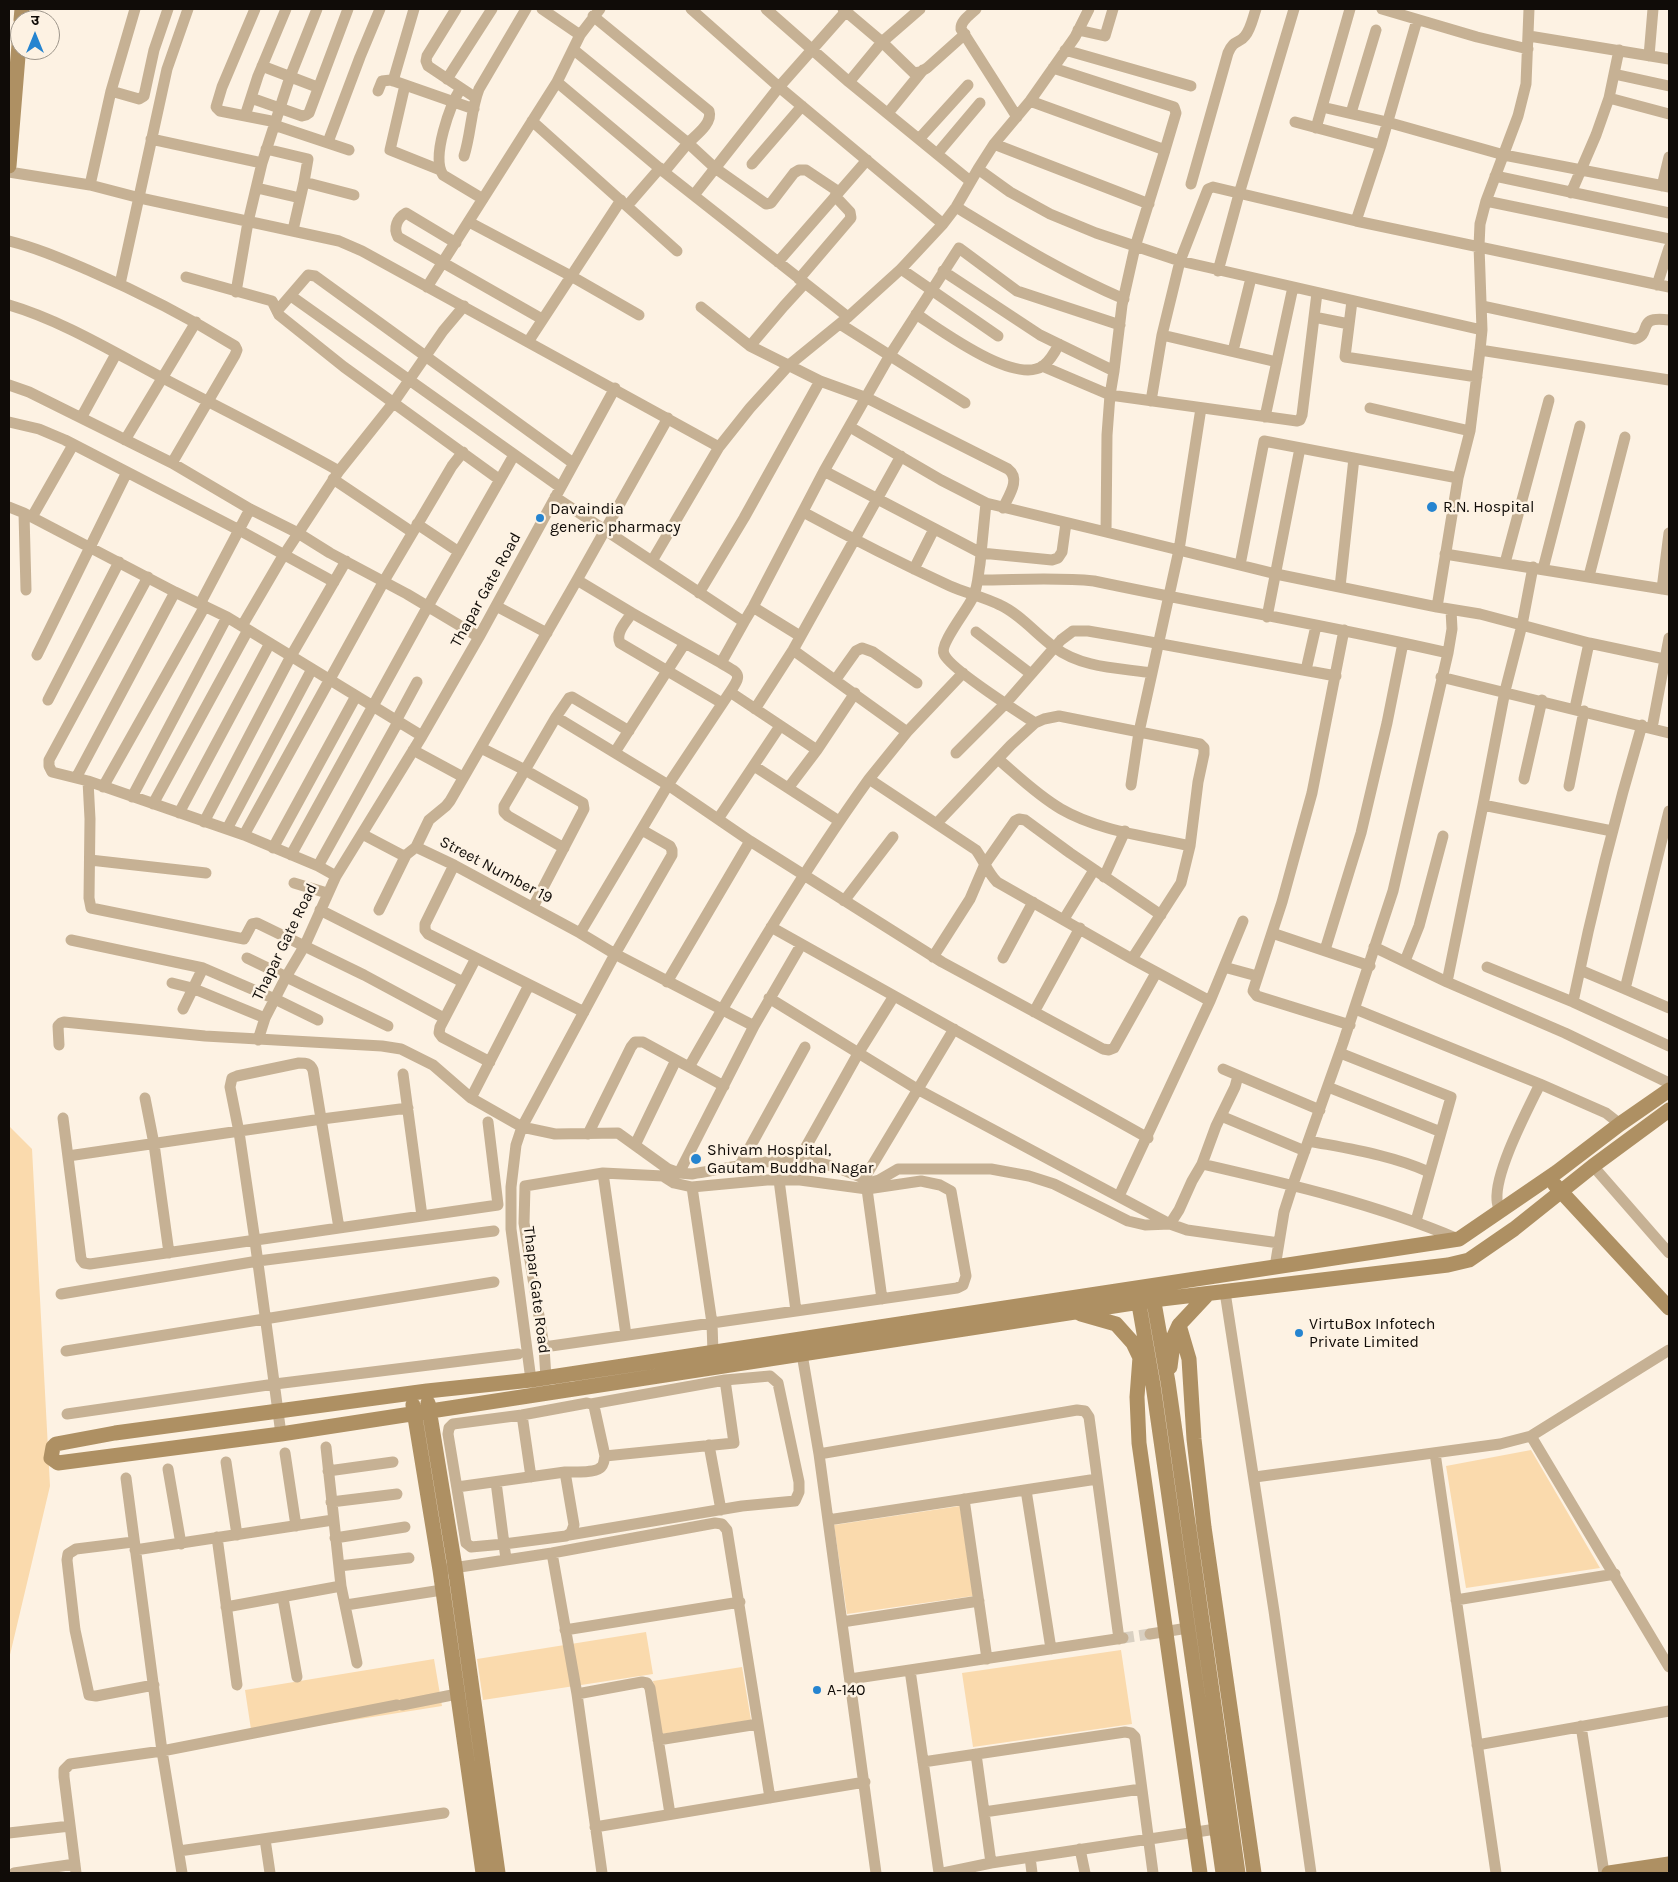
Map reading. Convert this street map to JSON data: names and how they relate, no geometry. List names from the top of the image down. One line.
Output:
{"streets":{"street":["Thapar Gate Road","Street Number 19"]},"crossings":[["Thapar Gate Road","Street Number 19"]],"places":["R.N. Hospital","Davaindia generic pharmacy","Shivam Hospital, Gautam Buddha Nagar","VirtuBox Infotech Private Limited","A-140"],"north":"top"}
